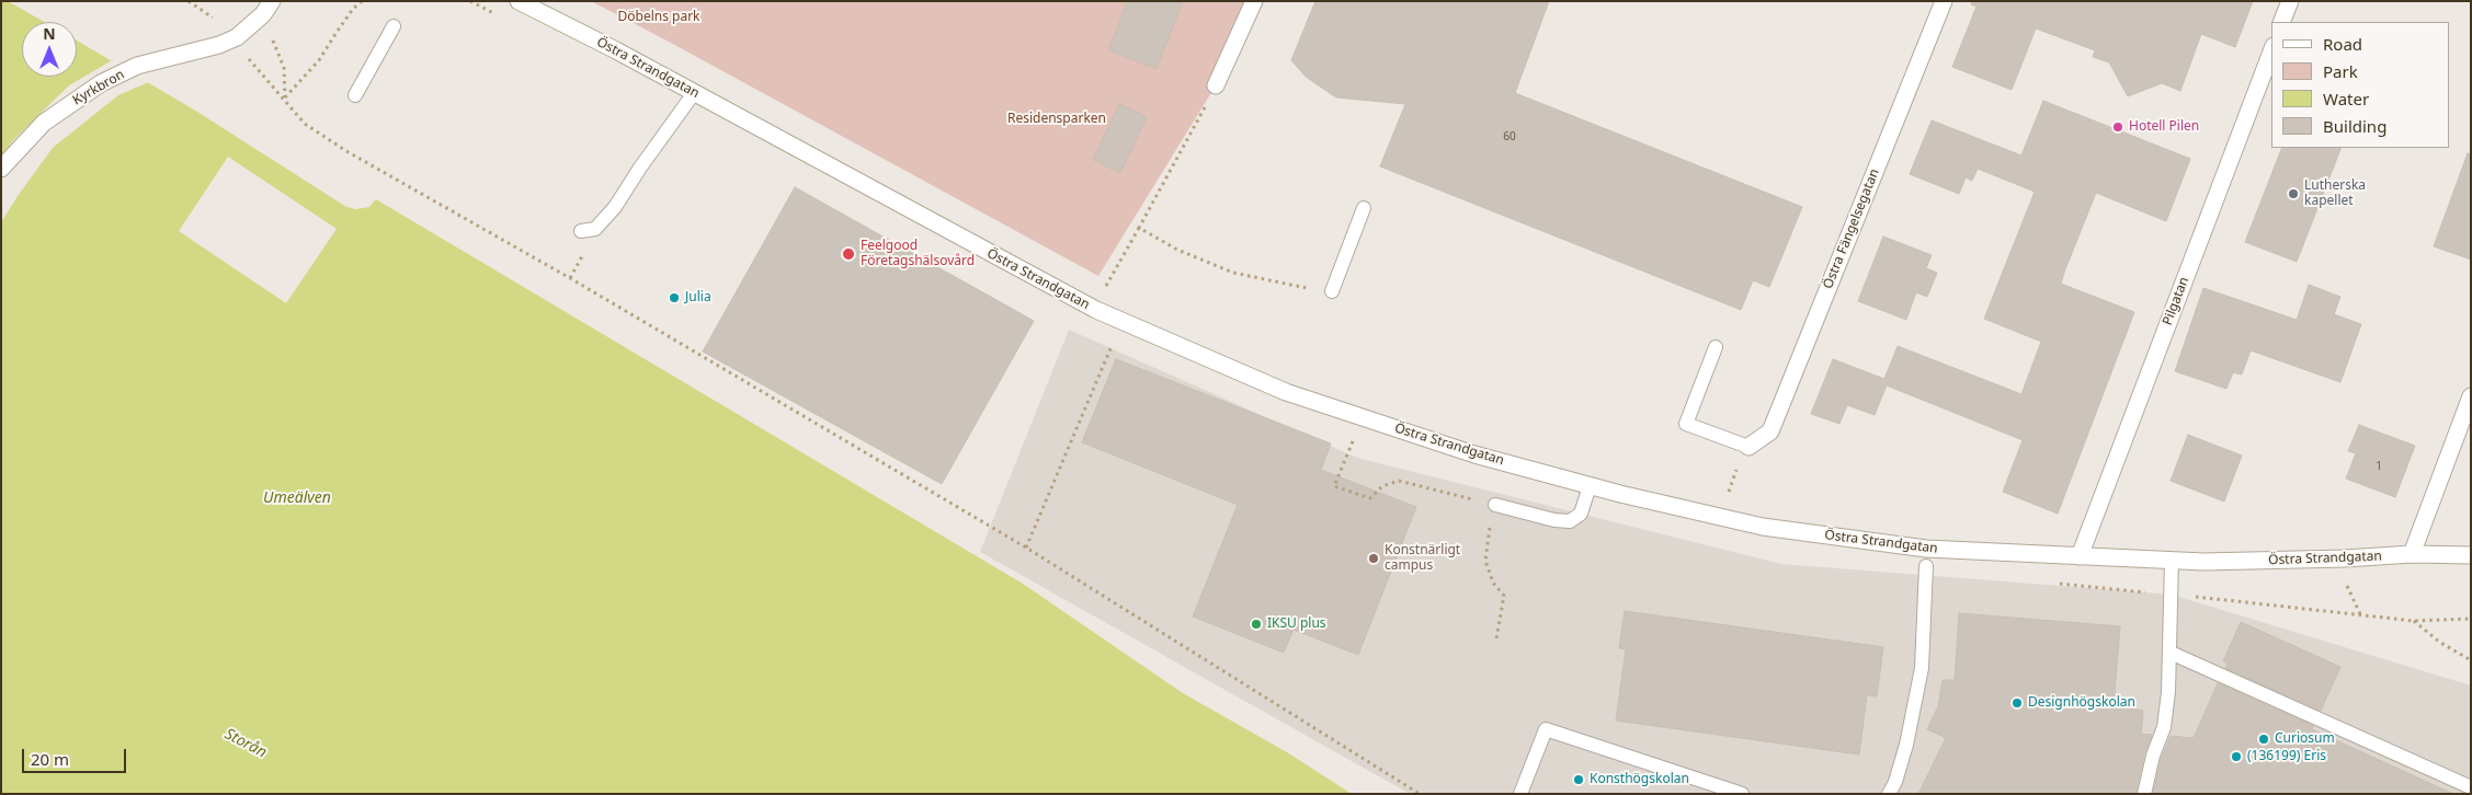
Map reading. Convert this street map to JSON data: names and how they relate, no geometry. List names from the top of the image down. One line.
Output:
{"streets":{"street":["Östra Strandgatan","Kyrkbron","Östra Fängelsegatan","Pilgatan"]},"crossings":[["Östra Strandgatan","Pilgatan"]],"water":["Umeälven","Storån"],"parks":["Döbelns park","Residensparken"],"places":["Hotell Pilen","Lutherska kapellet","Feelgood Företagshälsovård","Julia","Konstnärligt campus","IKSU plus","Designhögskolan","Curiosum","(136199) Eris","Konsthögskolan"],"house_numbers":["60","1"],"legend":["Road","Park","Water","Building"],"scale_bar":"20 m","north":"top"}
